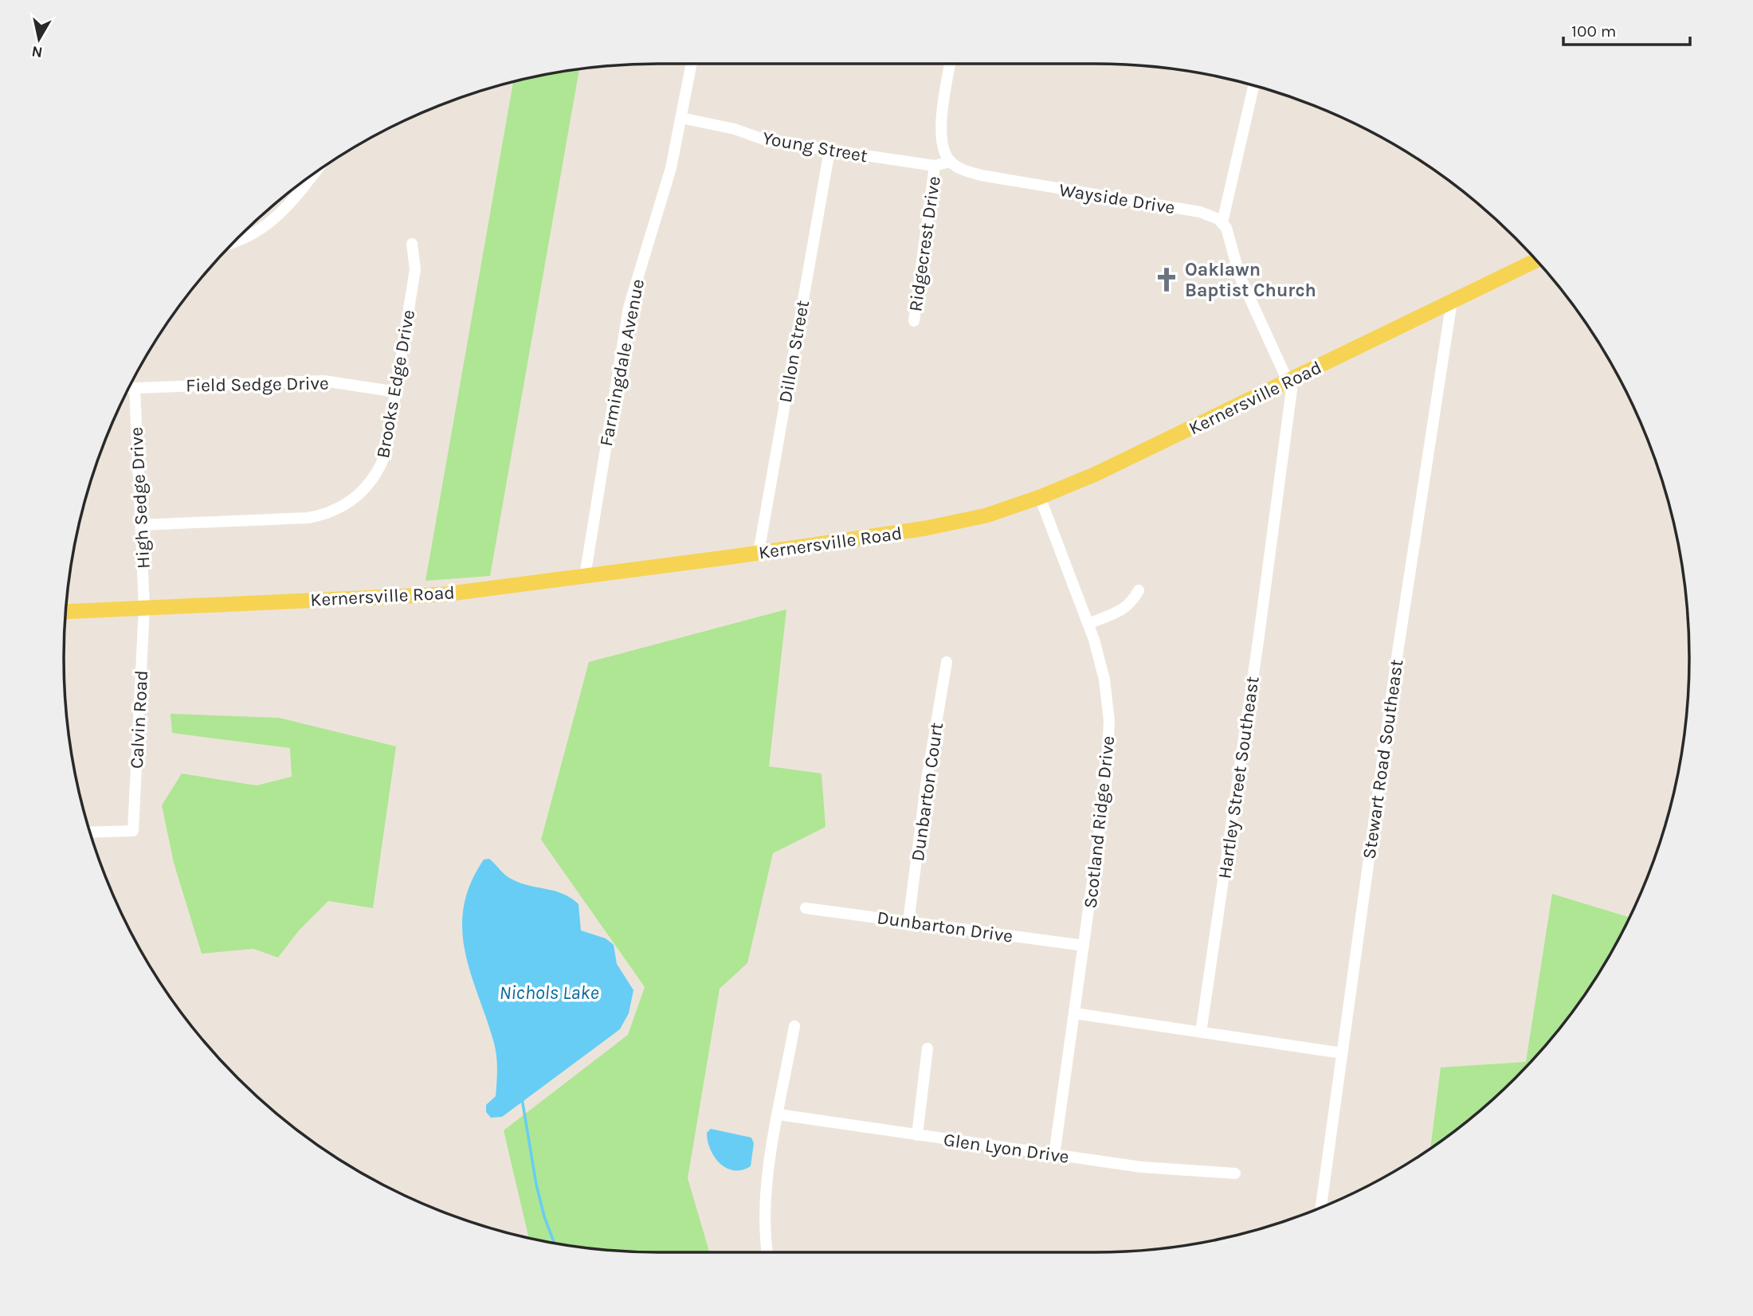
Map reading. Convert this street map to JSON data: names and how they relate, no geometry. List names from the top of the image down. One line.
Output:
{"streets":{"main road":["Kernersville Road"],"street":["Young Street","Wayside Drive","Ridgecrest Drive","Dillon Street","Farmingdale Avenue","Field Sedge Drive","Brooks Edge Drive","High Sedge Drive","Calvin Road","Stewart Road Southeast","Hartley Street Southeast","Dunbarton Court","Scotland Ridge Drive","Dunbarton Drive","Glen Lyon Drive"]},"crossings":[["Young Street","Wayside Drive"],["Young Street","Ridgecrest Drive"],["Young Street","Dillon Street"],["Young Street","Farmingdale Avenue"],["Dillon Street","Kernersville Road"],["Farmingdale Avenue","Kernersville Road"],["Field Sedge Drive","Brooks Edge Drive"],["Field Sedge Drive","High Sedge Drive"],["Brooks Edge Drive","High Sedge Drive"],["Kernersville Road","High Sedge Drive"],["Kernersville Road","Calvin Road"],["Kernersville Road","Stewart Road Southeast"],["Kernersville Road","Hartley Street Southeast"],["Kernersville Road","Scotland Ridge Drive"],["High Sedge Drive","Calvin Road"],["Dunbarton Court","Dunbarton Drive"],["Scotland Ridge Drive","Dunbarton Drive"],["Scotland Ridge Drive","Glen Lyon Drive"]],"water":["Nichols Lake"],"places":{"church":["Oaklawn Baptist Church"]},"scale_bar":"100 m","north":"bottom"}
